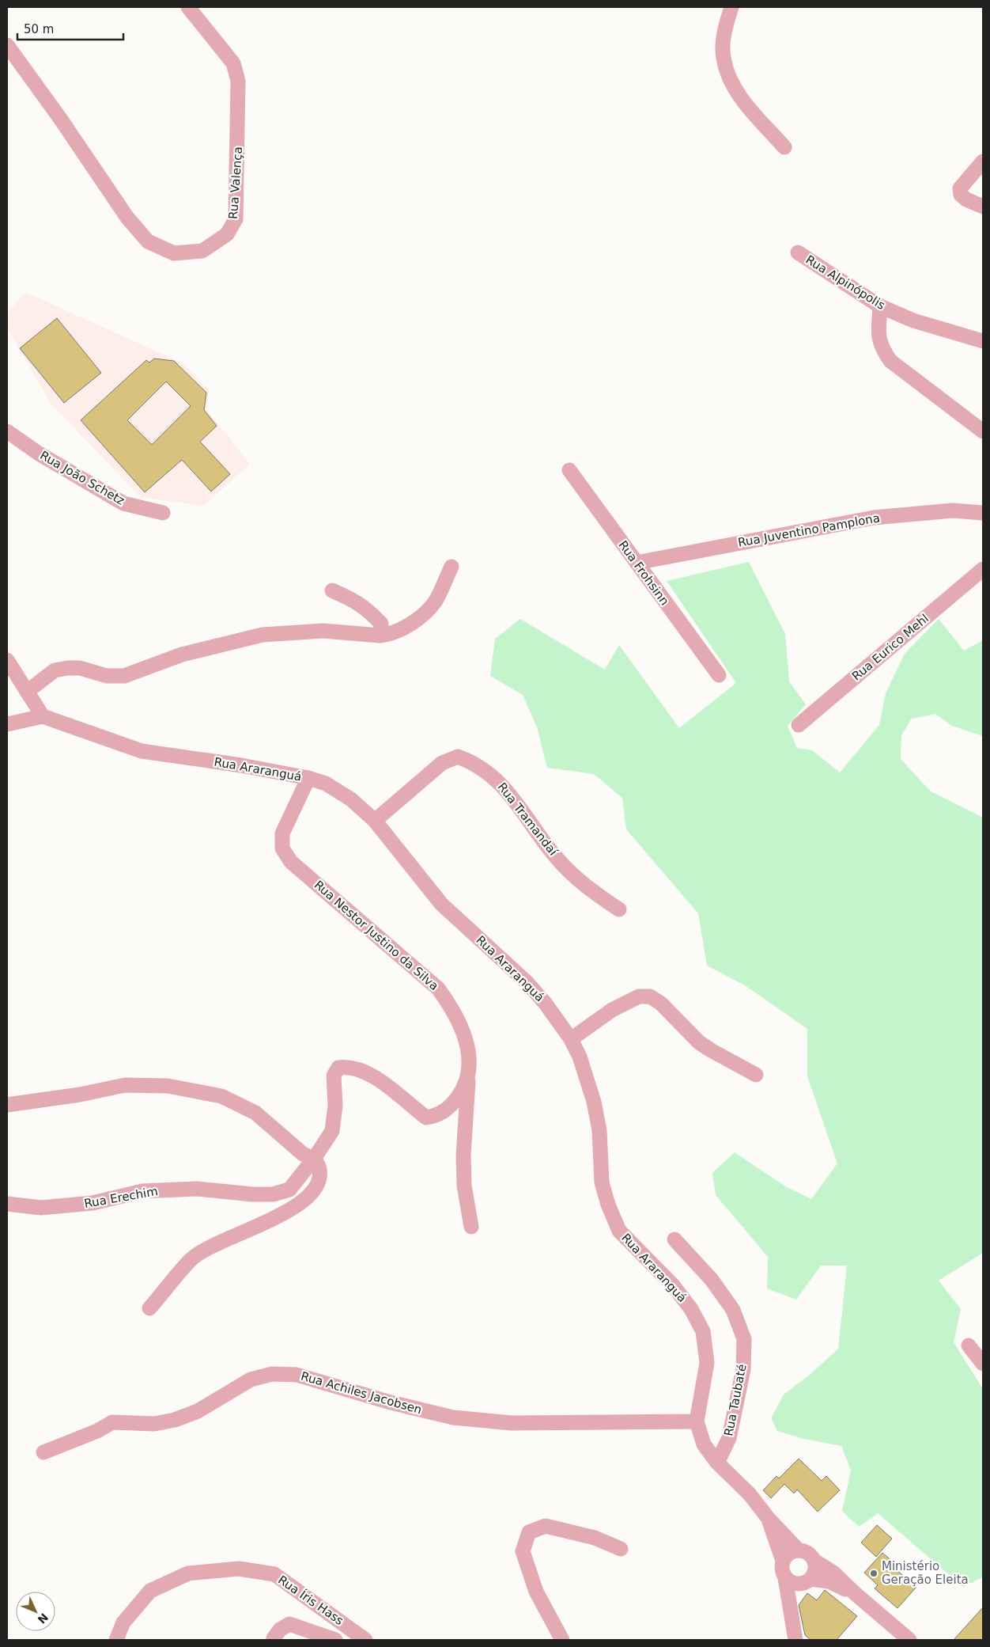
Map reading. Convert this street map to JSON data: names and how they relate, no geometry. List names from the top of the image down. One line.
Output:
{"streets":{"street":["Rua Valença","Rua Alpinópolis","Rua João Schetz","Rua Juventino Pamplona","Rua Frohsinn","Rua Eurico Mehl","Rua Araranguá","Rua Tramandaí","Rua Nestor Justino da Silva","Rua Erechim","Rua Achiles Jacobsen","Rua Taubaté","Rua Íris Hass"]},"crossings":[["Rua Juventino Pamplona","Rua Frohsinn"],["Rua Araranguá","Rua Tramandaí"],["Rua Araranguá","Rua Nestor Justino da Silva"],["Rua Araranguá","Rua Achiles Jacobsen"],["Rua Araranguá","Rua Taubaté"],["Rua Nestor Justino da Silva","Rua Erechim"]],"places":["Ministério Geração Eleita"],"scale_bar":"50 m","north":"bottom right"}
